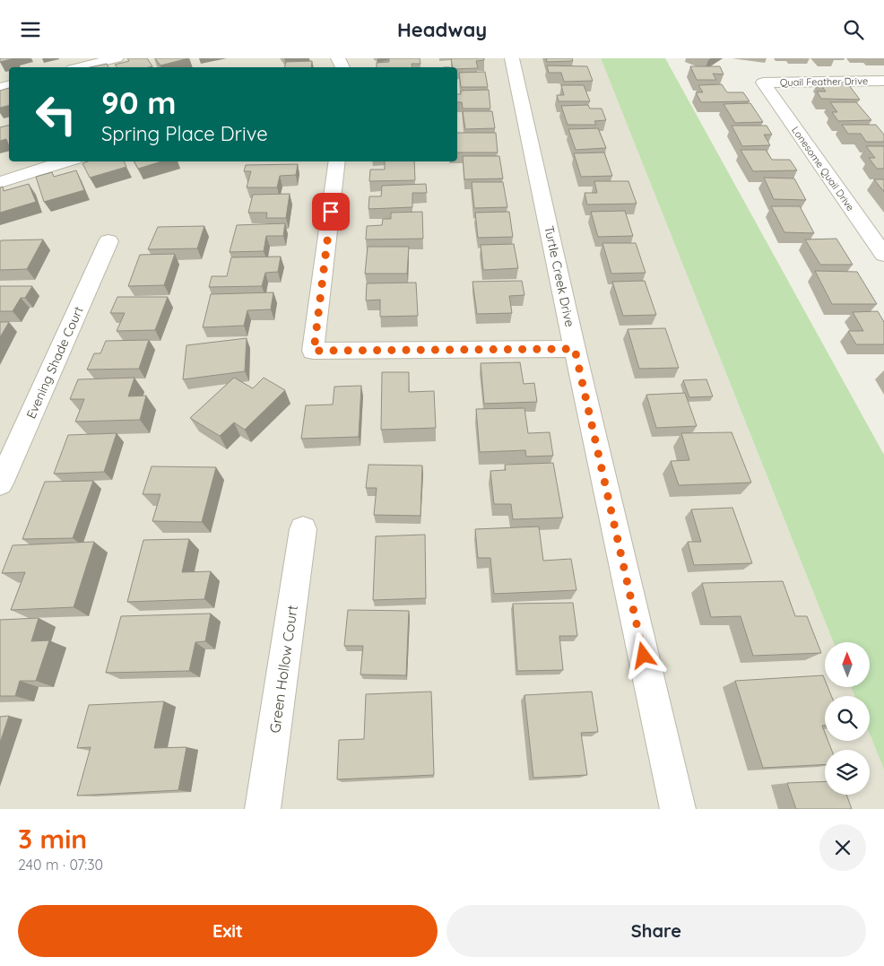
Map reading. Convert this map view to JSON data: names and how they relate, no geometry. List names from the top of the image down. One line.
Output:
{"streets":{"street":["Quail Feather Drive","Lonesome Quail Drive","Turtle Creek Drive","Evening Shade Court","Green Hollow Court"]},"crossings":[["Quail Feather Drive","Lonesome Quail Drive"]],"north":"top","page":{"header":"Headway","turn":["90 m","Spring Place Drive"],"heading":["3 min","240 m · 07:30"],"buttons":["Exit","Share"]}}
